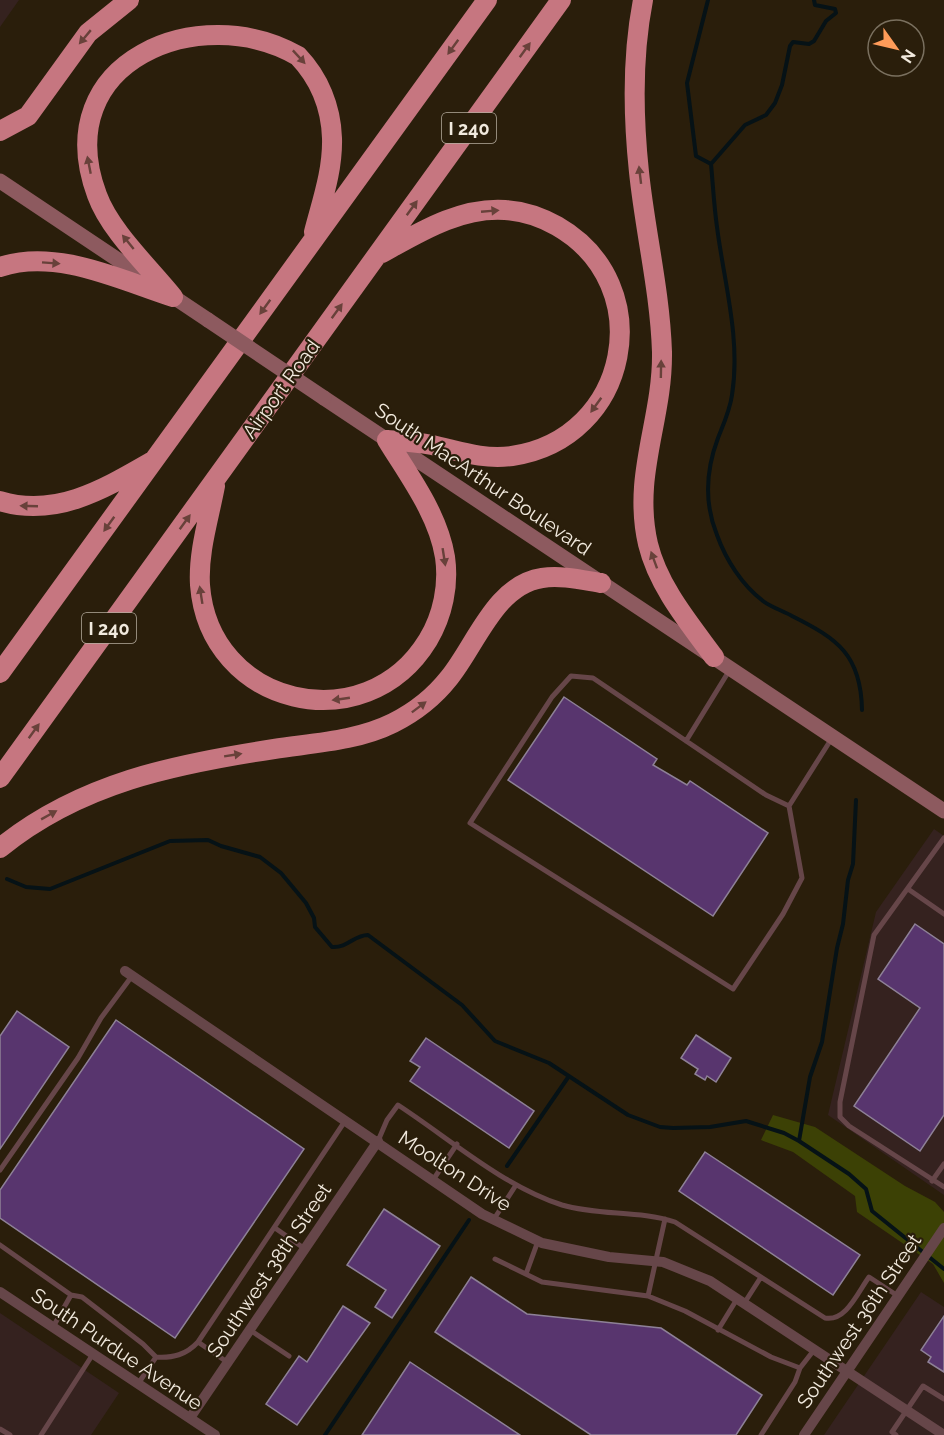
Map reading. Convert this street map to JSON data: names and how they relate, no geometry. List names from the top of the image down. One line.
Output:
{"streets":{"highway":["I 240","Airport Road"],"main road":["South MacArthur Boulevard"],"street":["Moolton Drive","Southwest 38th Street","Southwest 36th Street","South Purdue Avenue"]},"crossings":[["Moolton Drive","Southwest 38th Street"],["Moolton Drive","Southwest 36th Street"],["Southwest 38th Street","South Purdue Avenue"]],"north":"bottom right"}
